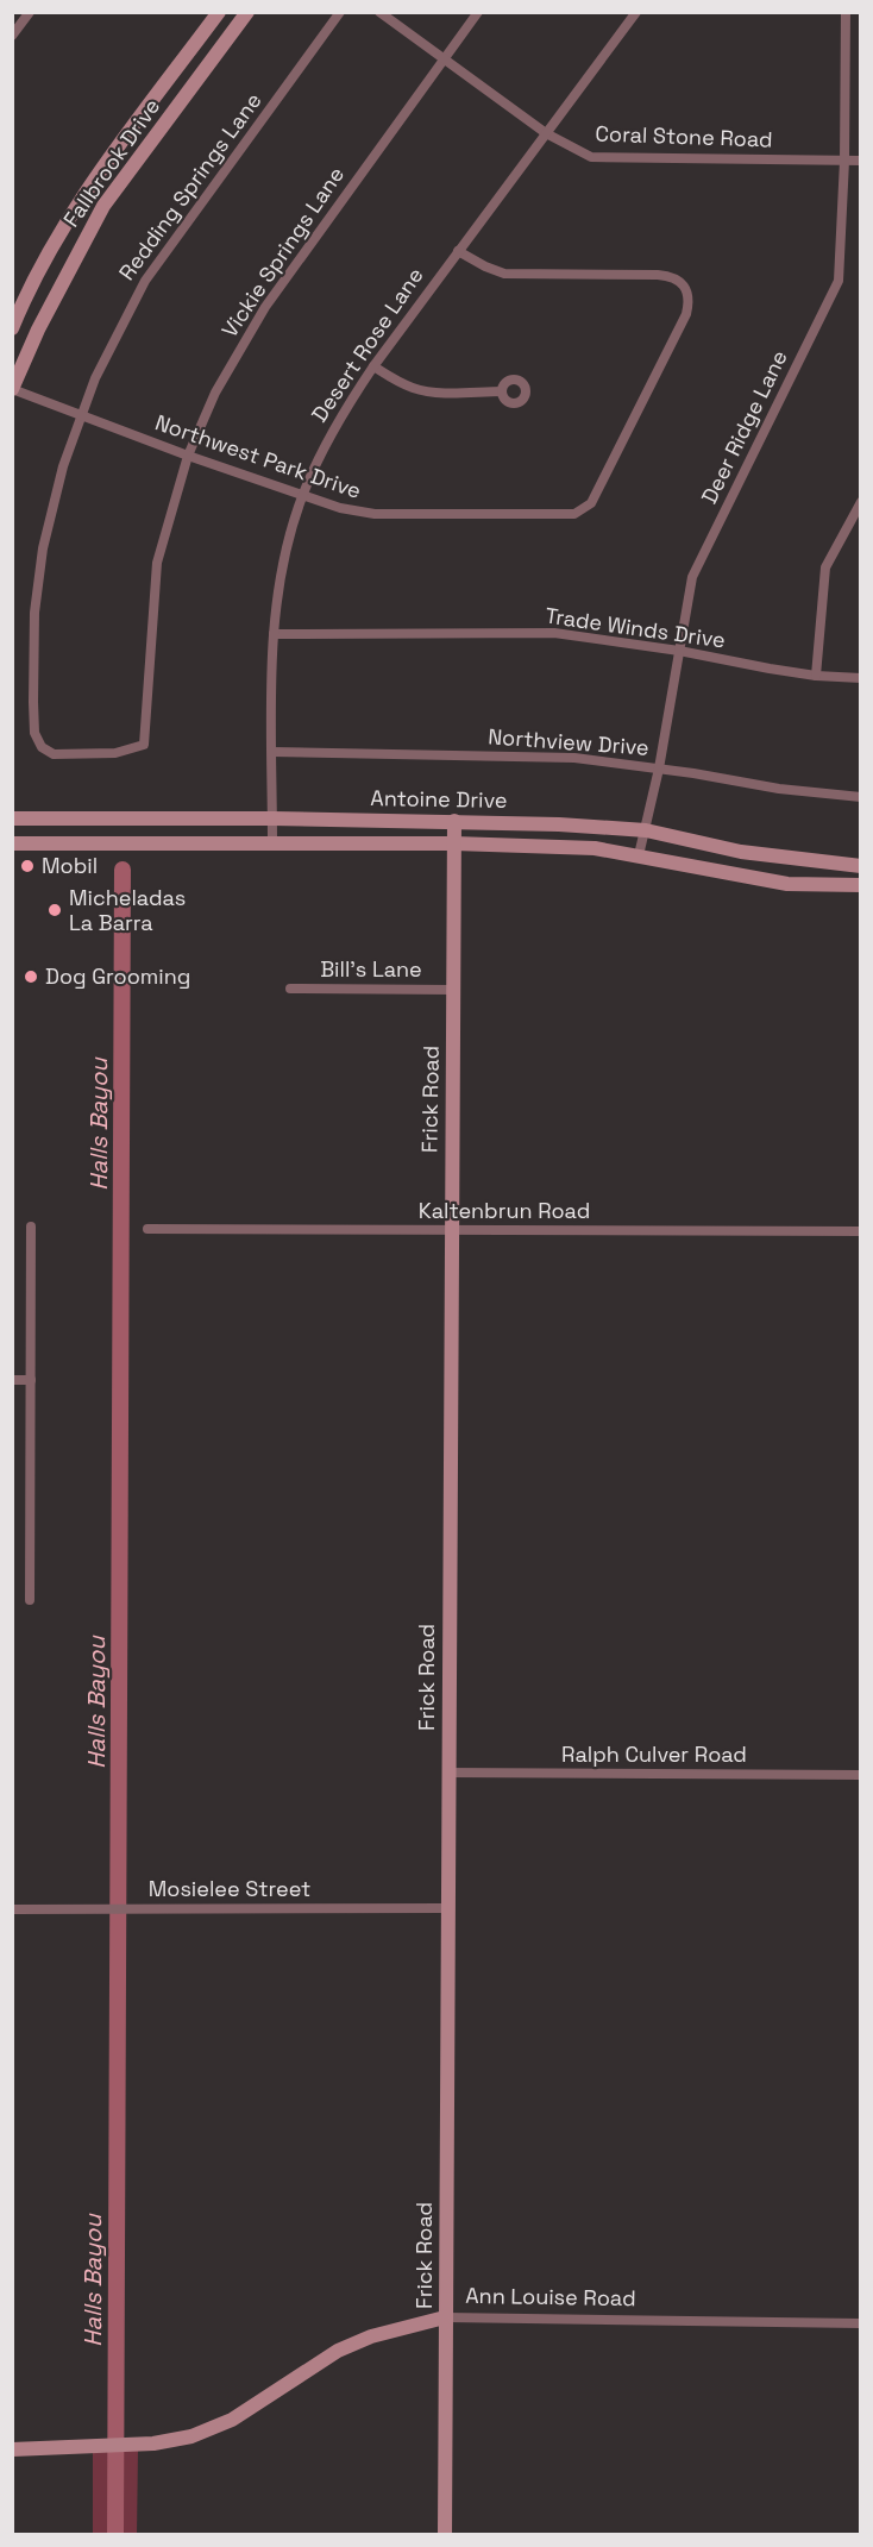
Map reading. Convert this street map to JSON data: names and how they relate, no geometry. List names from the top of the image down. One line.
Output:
{"streets":{"main road":["Fallbrook Drive","Antoine Drive","Frick Road","Ann Louise Road"],"street":["Coral Stone Road","Redding Springs Lane","Vickie Springs Lane","Desert Rose Lane","Deer Ridge Lane","Northwest Park Drive","Trade Winds Drive","Northview Drive","Bill's Lane","Kaltenbrun Road","Ralph Culver Road","Mosielee Street"]},"crossings":[["Coral Stone Road","Vickie Springs Lane"],["Coral Stone Road","Desert Rose Lane"],["Coral Stone Road","Deer Ridge Lane"],["Fallbrook Drive","Northwest Park Drive"],["Redding Springs Lane","Vickie Springs Lane"],["Redding Springs Lane","Northwest Park Drive"],["Vickie Springs Lane","Northwest Park Drive"],["Desert Rose Lane","Northwest Park Drive"],["Desert Rose Lane","Trade Winds Drive"],["Desert Rose Lane","Northview Drive"],["Desert Rose Lane","Antoine Drive"],["Deer Ridge Lane","Trade Winds Drive"],["Deer Ridge Lane","Northview Drive"],["Deer Ridge Lane","Antoine Drive"],["Antoine Drive","Frick Road"],["Bill's Lane","Frick Road"],["Frick Road","Kaltenbrun Road"],["Frick Road","Ralph Culver Road"],["Frick Road","Mosielee Street"],["Frick Road","Ann Louise Road"]],"water":["Halls Bayou"],"places":["Mobil","Micheladas La Barra","Dog Grooming"]}
